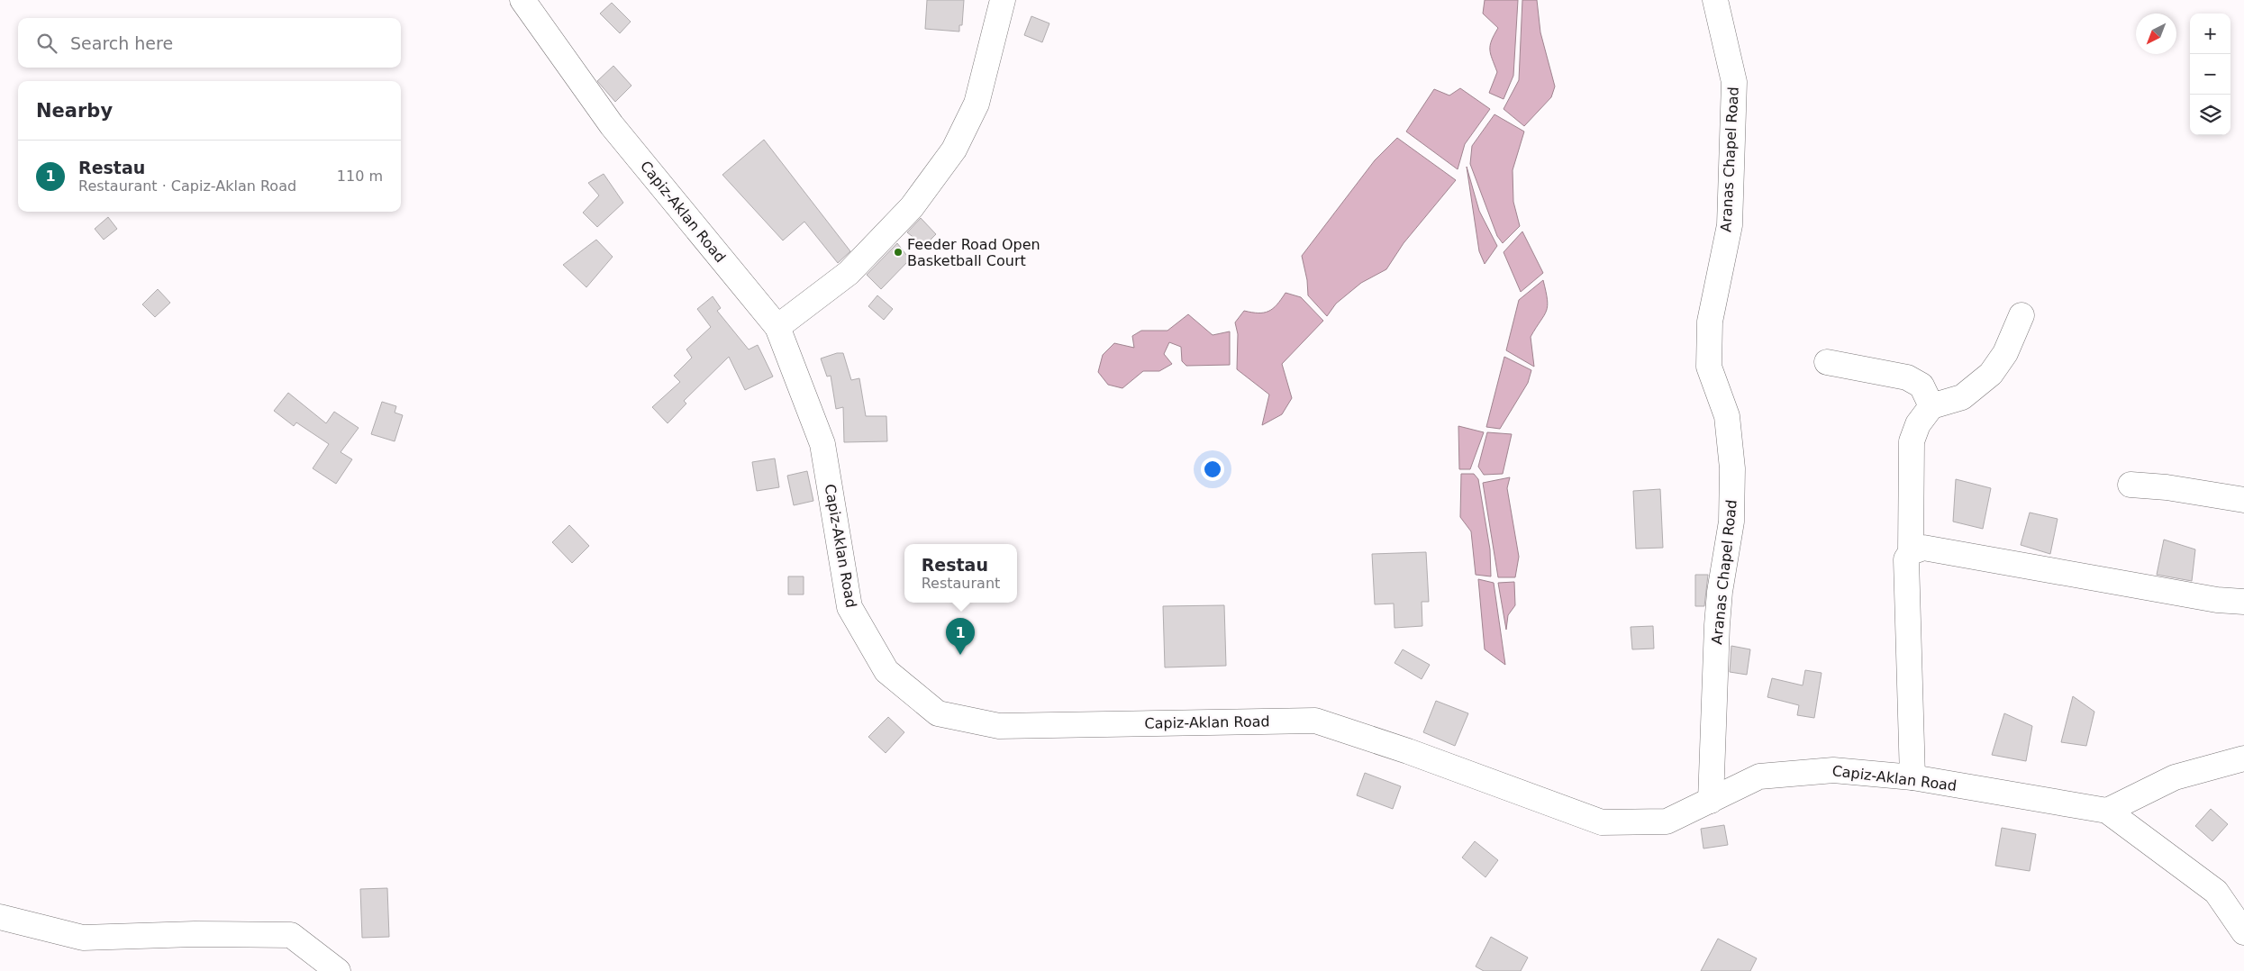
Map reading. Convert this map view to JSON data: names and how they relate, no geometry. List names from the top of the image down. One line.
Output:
{"streets":{"street":["Aranas Chapel Road","Capiz-Aklan Road"]},"crossings":[["Aranas Chapel Road","Capiz-Aklan Road"]],"places":["Feeder Road Open Basketball Court"],"north":"bottom left","page":{"map_buttons":["+","−"],"search":"Search here","heading":"Nearby","list":[{"mark":"1","name":"Restau","note":"Restaurant · Capiz-Aklan Road","value":"110 m"}],"popup":["Restau","Restaurant"],"pins":"1"}}
